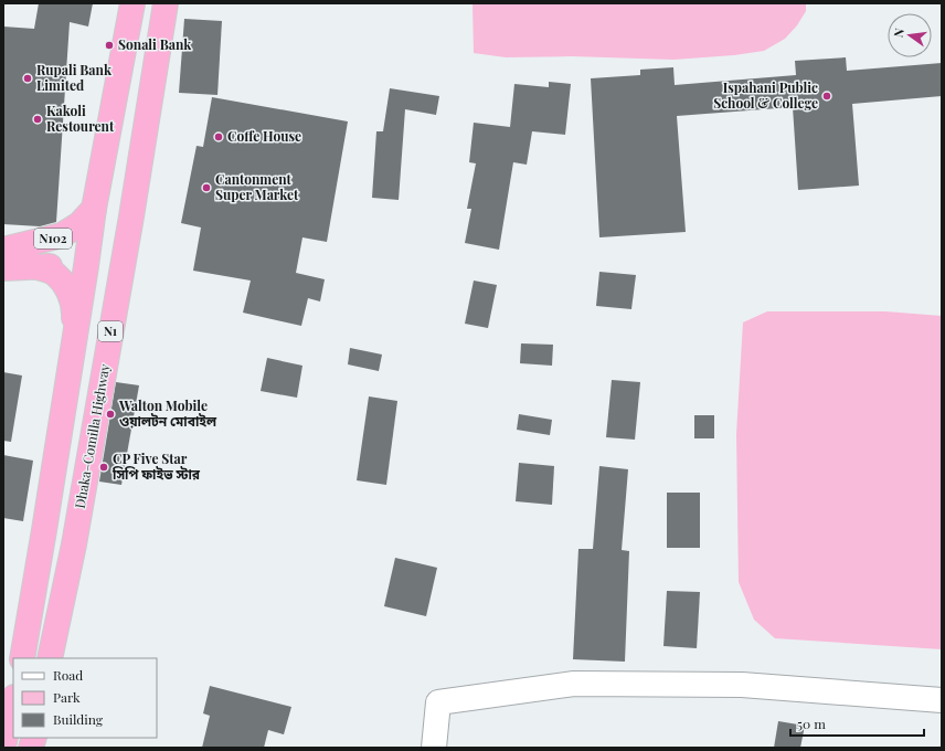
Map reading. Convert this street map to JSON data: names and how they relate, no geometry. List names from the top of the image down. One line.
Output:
{"streets":{"highway":["N102","N1","Dhaka–Comilla Highway"]},"places":["Sonali Bank","Rupali Bank Limited","Ispahani Public School & College","Kakoli Restourent","Coffe House","Cantonment Super Market","Walton Mobile ওয়ালটন মোবাইল","CP Five Star সিপি ফাইভ স্টার"],"legend":["Road","Park","Building"],"scale_bar":"50 m","north":"left"}
